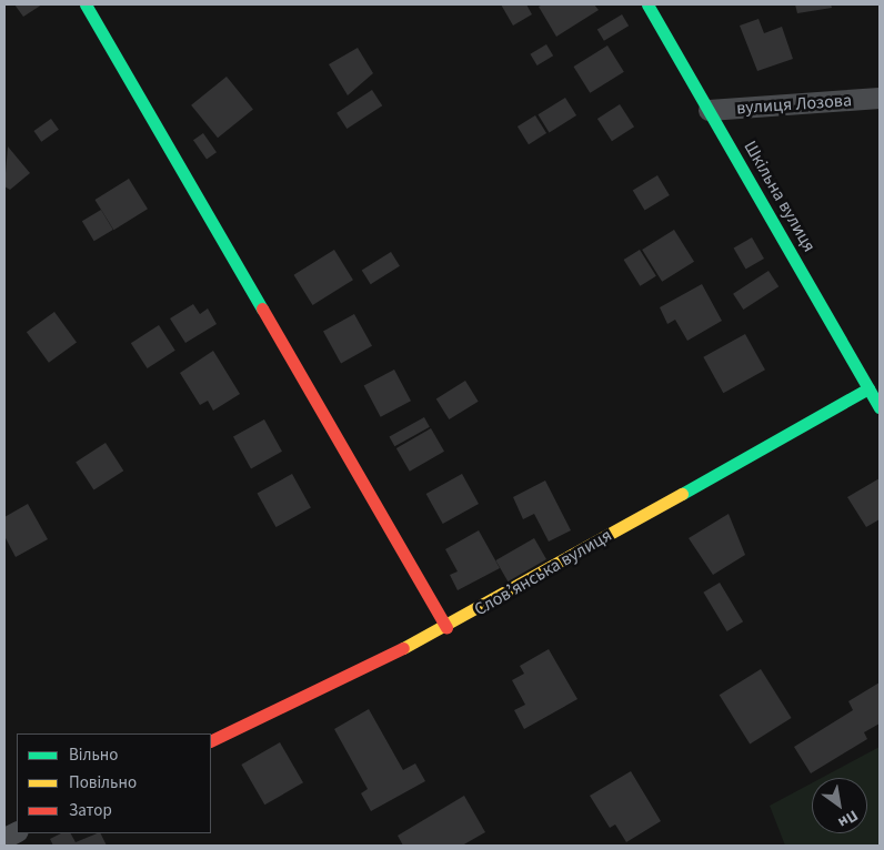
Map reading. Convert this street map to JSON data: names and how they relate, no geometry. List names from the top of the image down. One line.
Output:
{"streets":{"street":["вулиця Лозова","Шкільна вулиця","Словʼянська вулиця"]},"crossings":[["вулиця Лозова","Шкільна вулиця"],["Шкільна вулиця","Словʼянська вулиця"]],"legend":["Вільно","Повільно","Затор"],"north":"bottom right"}
